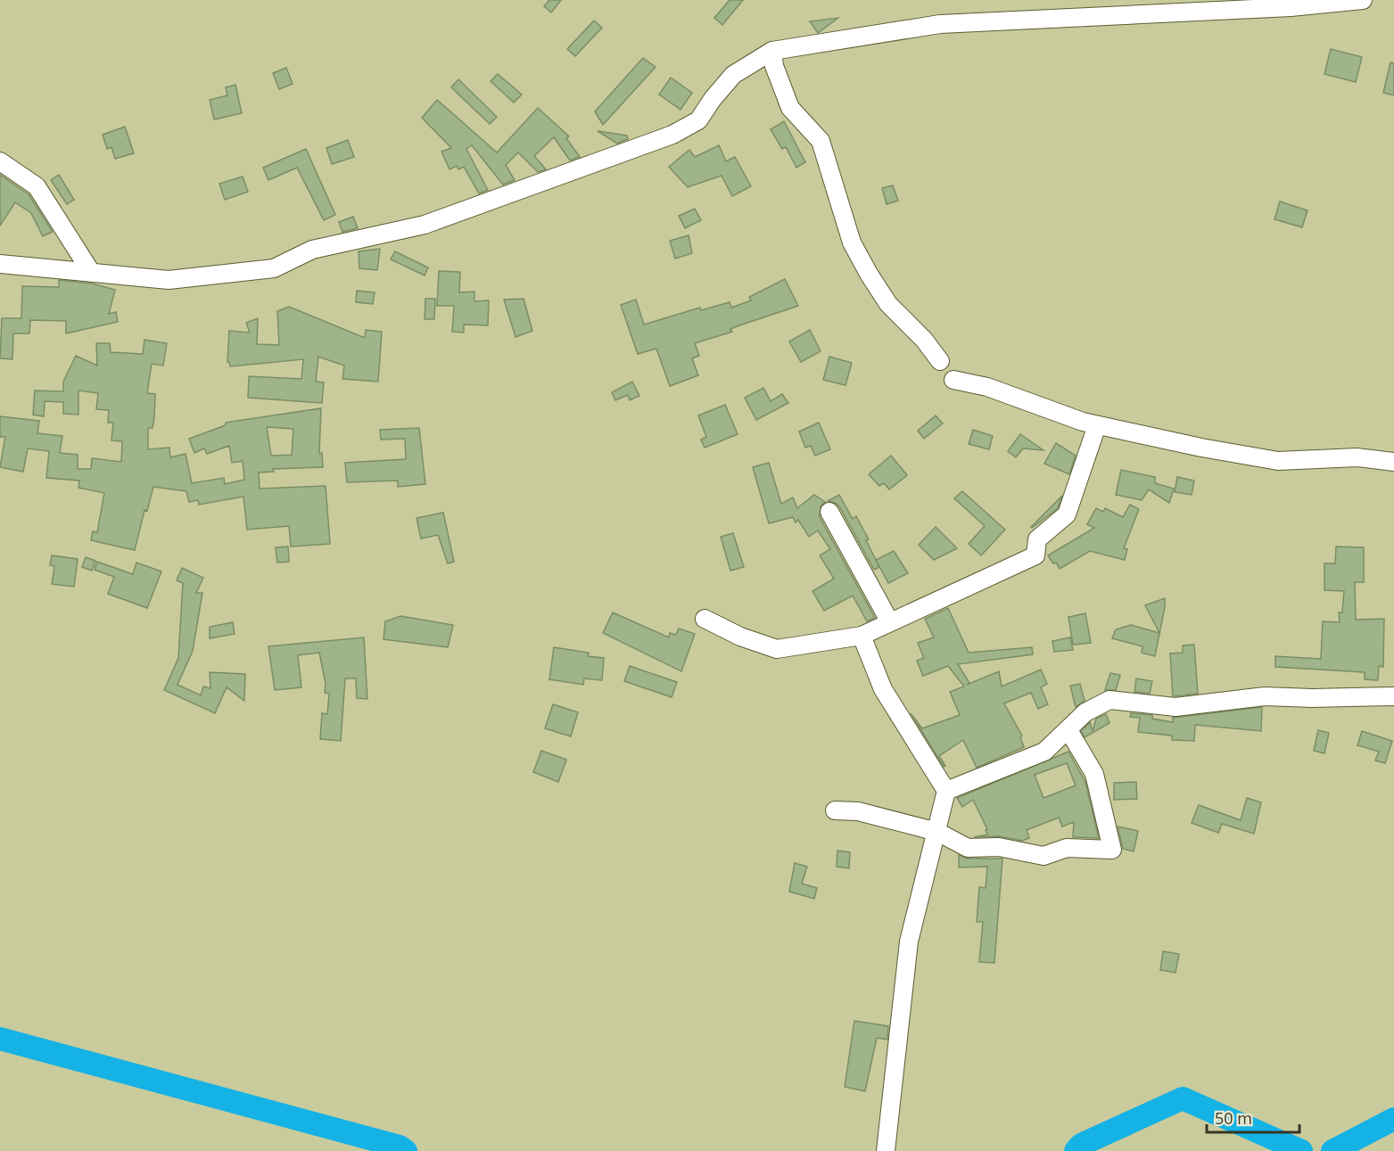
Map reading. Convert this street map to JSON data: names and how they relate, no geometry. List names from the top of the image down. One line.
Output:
{"scale_bar":"50 m"}
